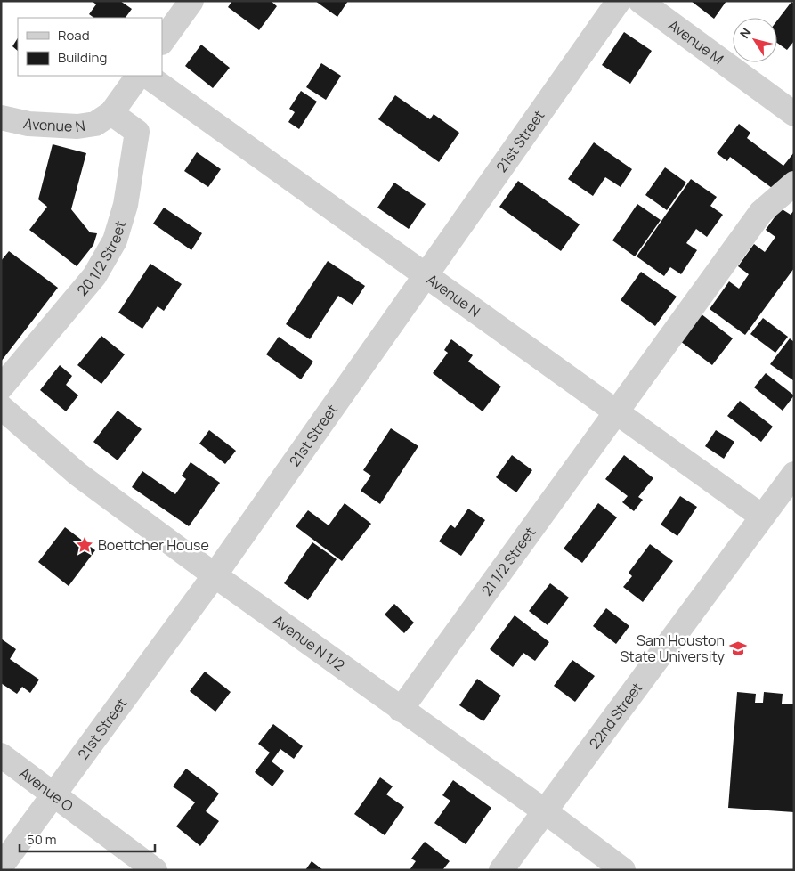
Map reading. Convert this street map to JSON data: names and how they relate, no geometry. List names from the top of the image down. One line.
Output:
{"streets":{"street":["Avenue M","Avenue N","21st Street","20 1/2 Street","21 1/2 Street","Avenue N 1/2","22nd Street","Avenue O"]},"crossings":[["Avenue N","21st Street"],["Avenue N","20 1/2 Street"],["Avenue N","21 1/2 Street"],["Avenue N","22nd Street"],["21st Street","Avenue N 1/2"],["21st Street","Avenue O"],["21 1/2 Street","Avenue N 1/2"],["Avenue N 1/2","22nd Street"]],"places":{"place":["Boettcher House"],"school or university":["Sam Houston State University"]},"legend":["Road","Building"],"scale_bar":"50 m","north":"top left"}
